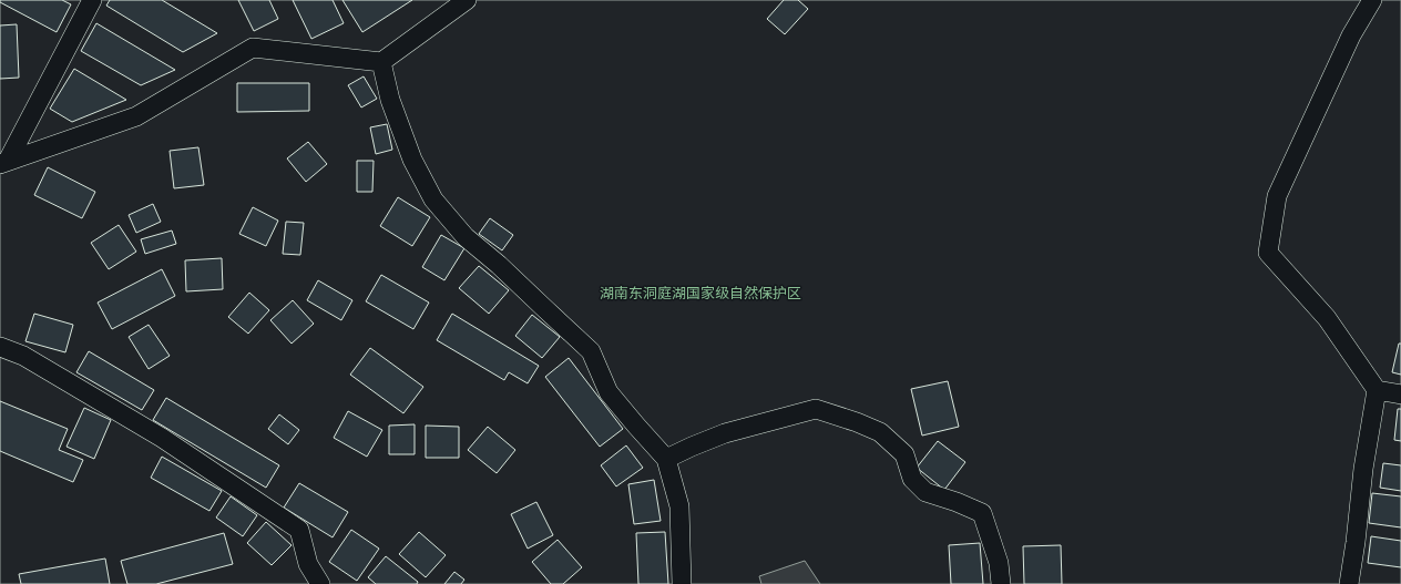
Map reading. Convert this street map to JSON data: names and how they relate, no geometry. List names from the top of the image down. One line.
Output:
{"parks":["湖南东洞庭湖国家级自然保护区"]}
